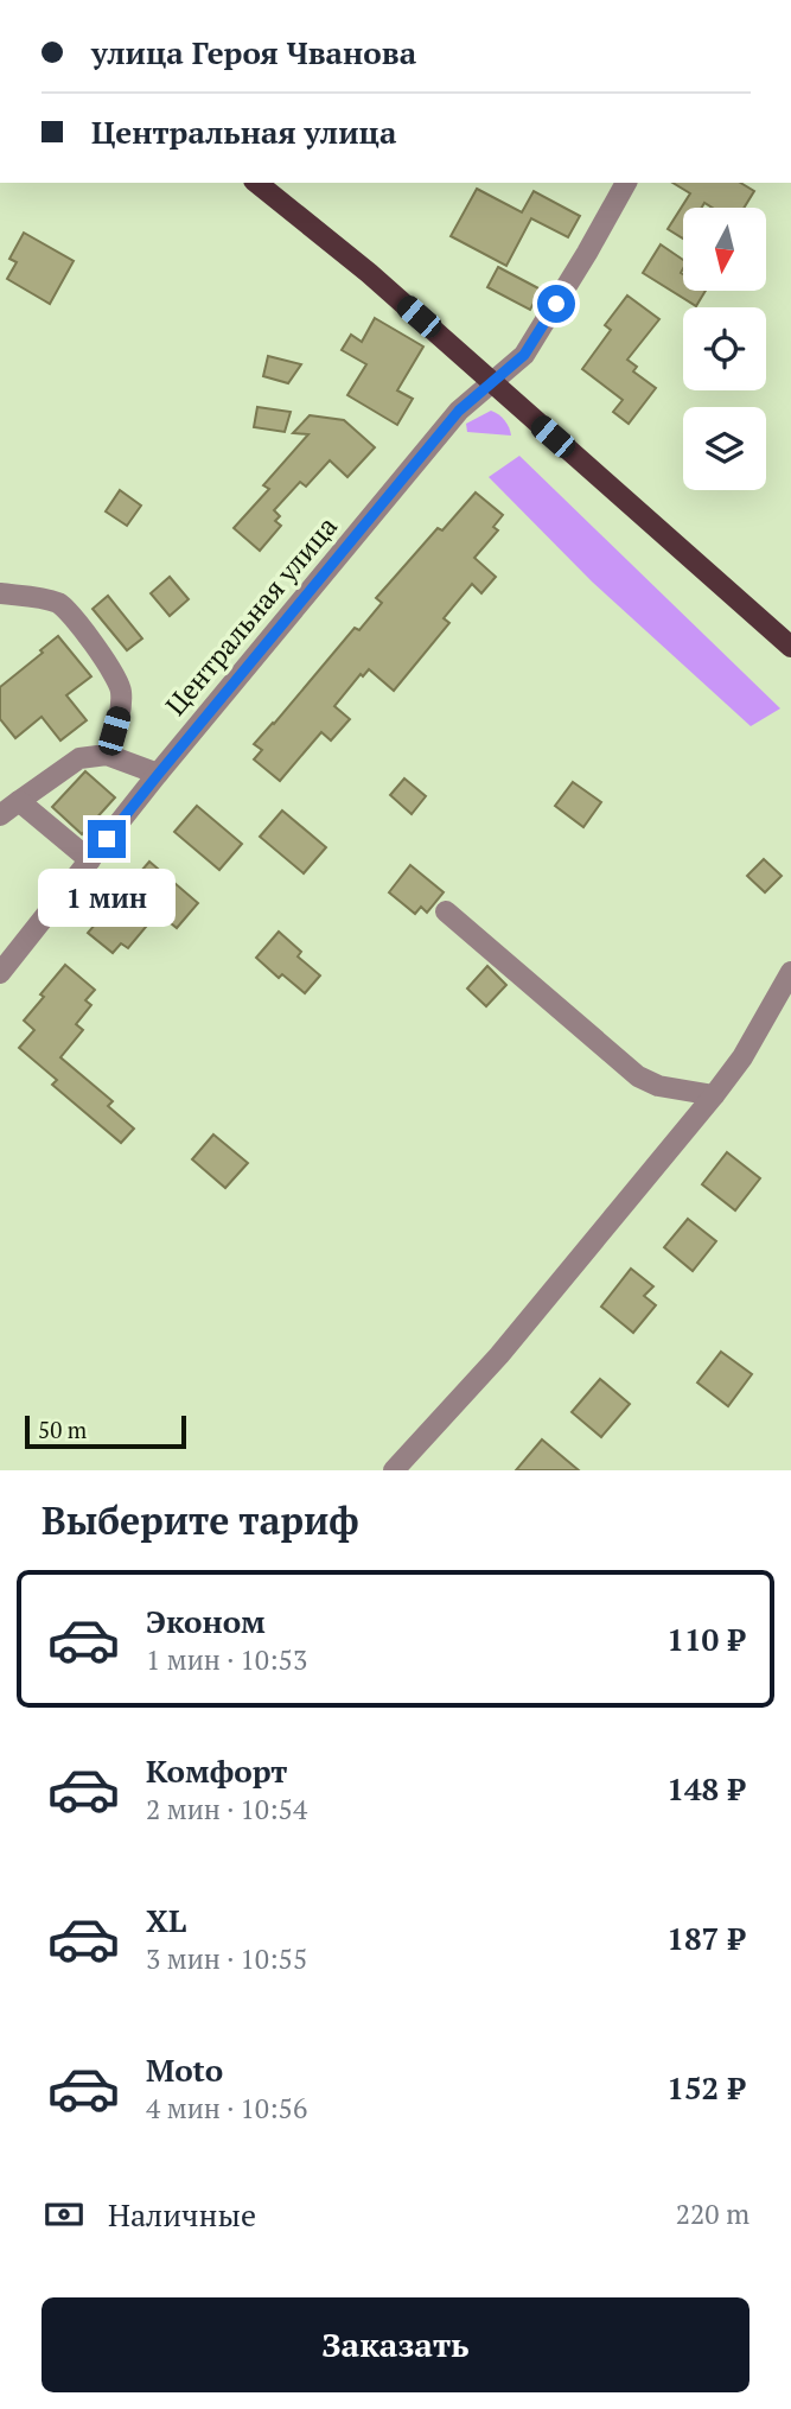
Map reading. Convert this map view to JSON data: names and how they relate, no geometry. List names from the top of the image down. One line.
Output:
{"streets":{"street":["Центральная улица"]},"scale_bar":"50 m","north":"bottom","page":{"banner":["улица Героя Чванова","Центральная улица"],"bubble":"1 мин","scale":"50 m","heading":"Выберите тариф","list":[{"name":"Эконом","note":"1 мин · 10:53","value":"110 ₽"},{"name":"Комфорт","note":"2 мин · 10:54","value":"148 ₽"},{"name":"XL","note":"3 мин · 10:55","value":"187 ₽"},{"name":"Moto","note":"4 мин · 10:56","value":"152 ₽"}],"pay":["Наличные","220 m"],"buttons":"Заказать"}}
